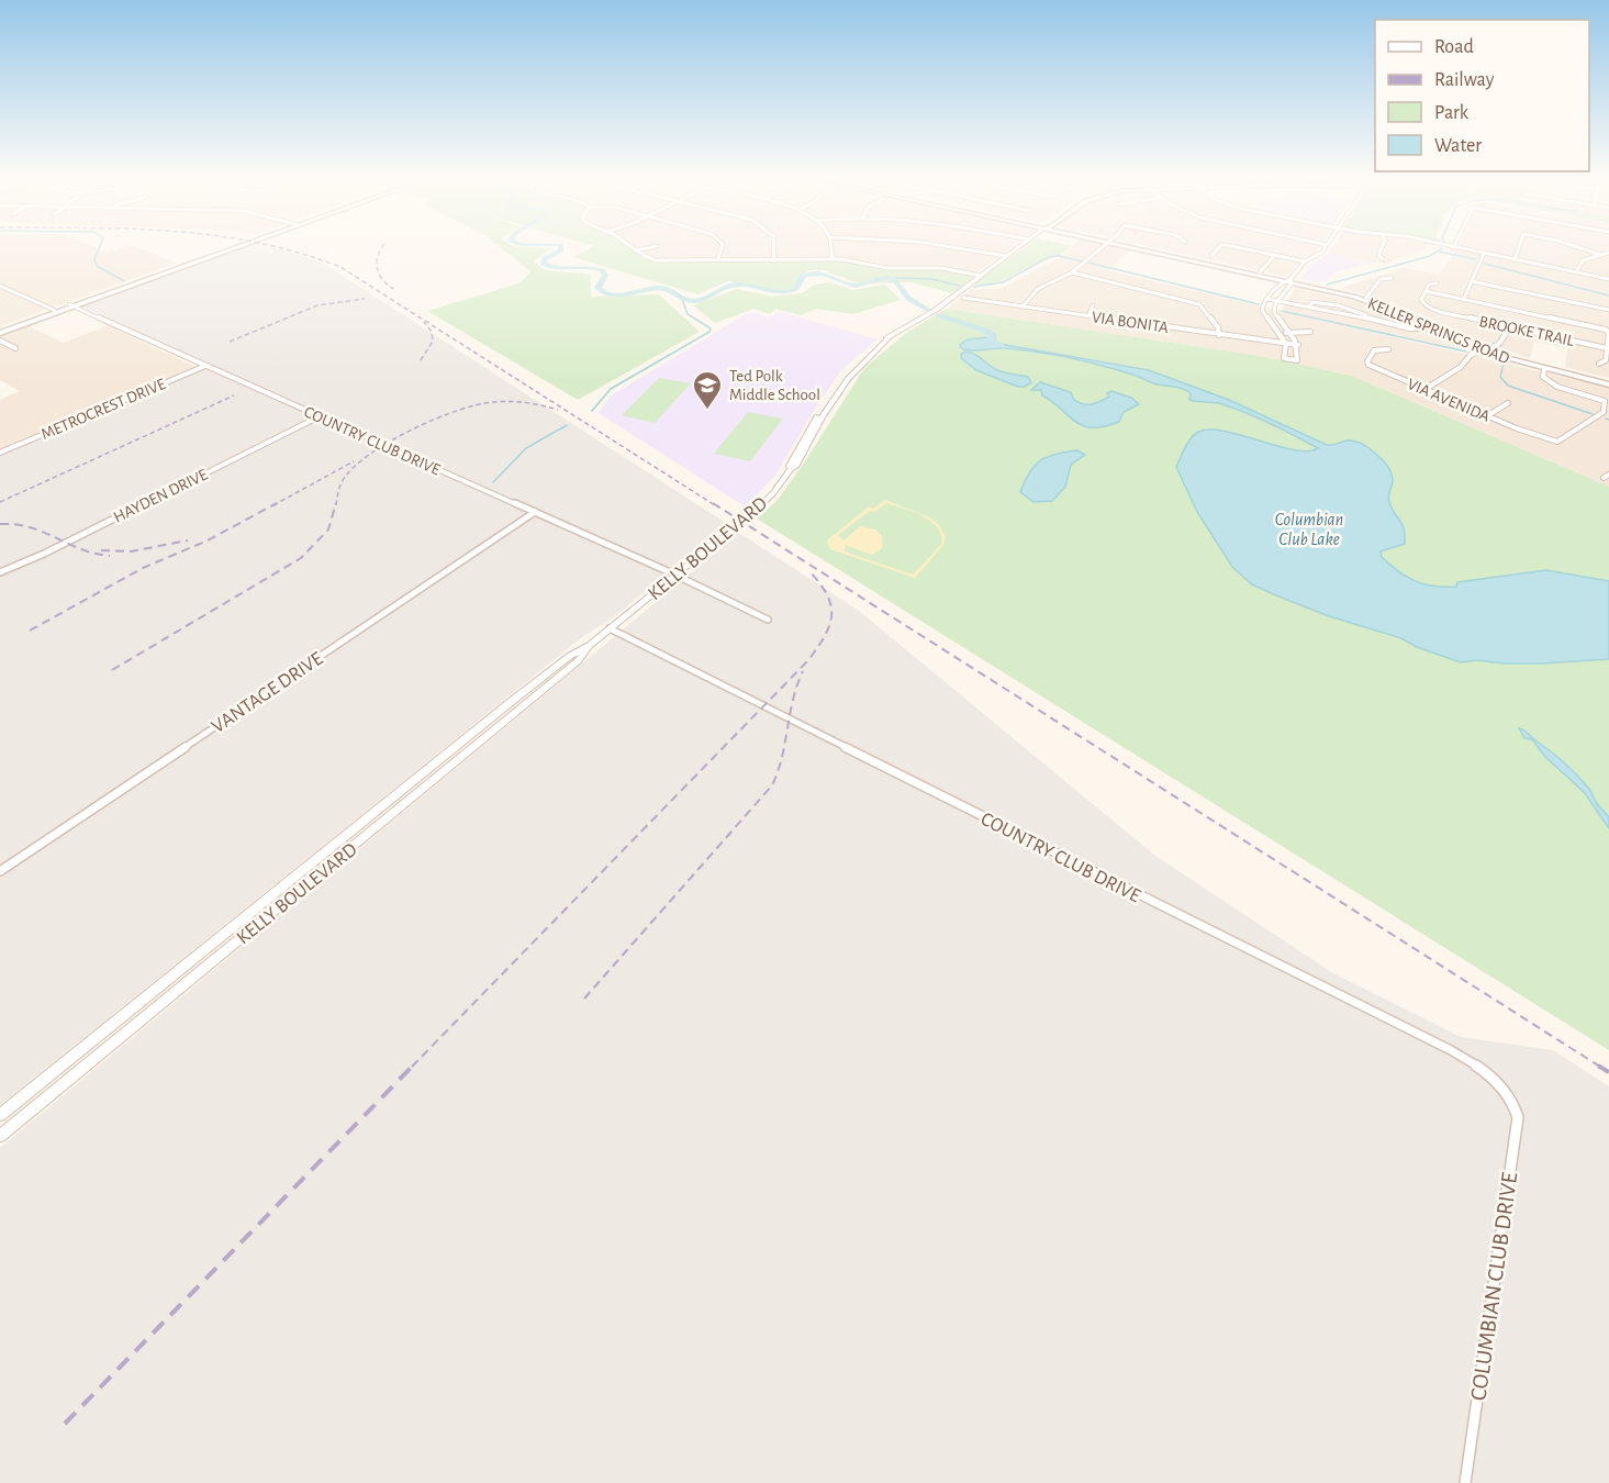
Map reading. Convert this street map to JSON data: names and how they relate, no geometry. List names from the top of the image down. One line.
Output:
{"streets":{"main road":["KELLER SPRINGS ROAD"],"street":["VIA BONITA","BROOKE TRAIL","VIA AVENIDA","METROCREST DRIVE","COUNTRY CLUB DRIVE","HAYDEN DRIVE","KELLY BOULEVARD","VANTAGE DRIVE","COLUMBIAN CLUB DRIVE"]},"crossings":[["KELLER SPRINGS ROAD","VIA AVENIDA"],["METROCREST DRIVE","COUNTRY CLUB DRIVE"],["COUNTRY CLUB DRIVE","HAYDEN DRIVE"],["COUNTRY CLUB DRIVE","KELLY BOULEVARD"],["COUNTRY CLUB DRIVE","VANTAGE DRIVE"],["COUNTRY CLUB DRIVE","COLUMBIAN CLUB DRIVE"]],"water":["Columbian Club Lake"],"places":{"school or university":["Ted Polk Middle School"]},"legend":["Road","Railway","Park","Water"]}
